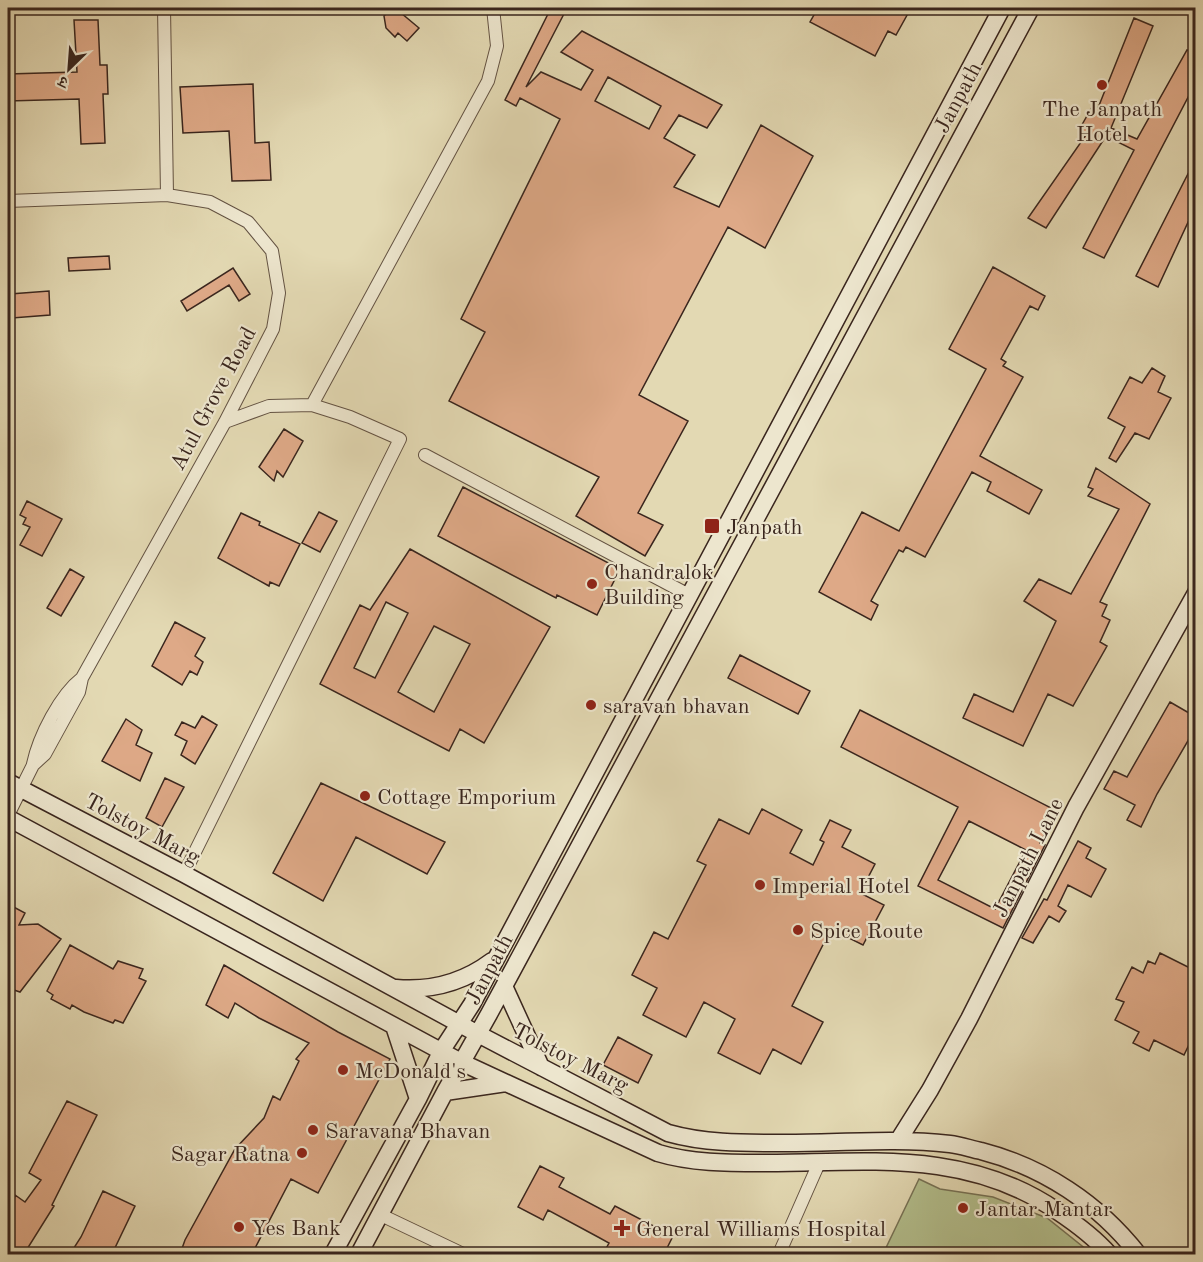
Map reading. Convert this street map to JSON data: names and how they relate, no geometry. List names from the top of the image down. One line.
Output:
{"streets":{"main road":["Janpath","Tolstoy Marg","Janpath Lane"],"street":["Atul Grove Road"]},"crossings":[["Janpath","Tolstoy Marg"],["Atul Grove Road","Tolstoy Marg"],["Tolstoy Marg","Janpath Lane"]],"places":{"other":["The Janpath Hotel","Chandralok Building","saravan bhavan","Cottage Emporium","Imperial Hotel","Spice Route","McDonald's","Saravana Bhavan","Sagar Ratna","Jantar Mantar","Yes Bank"],"transit":["Janpath"],"health":["General Williams Hospital"]},"north":"bottom left"}
